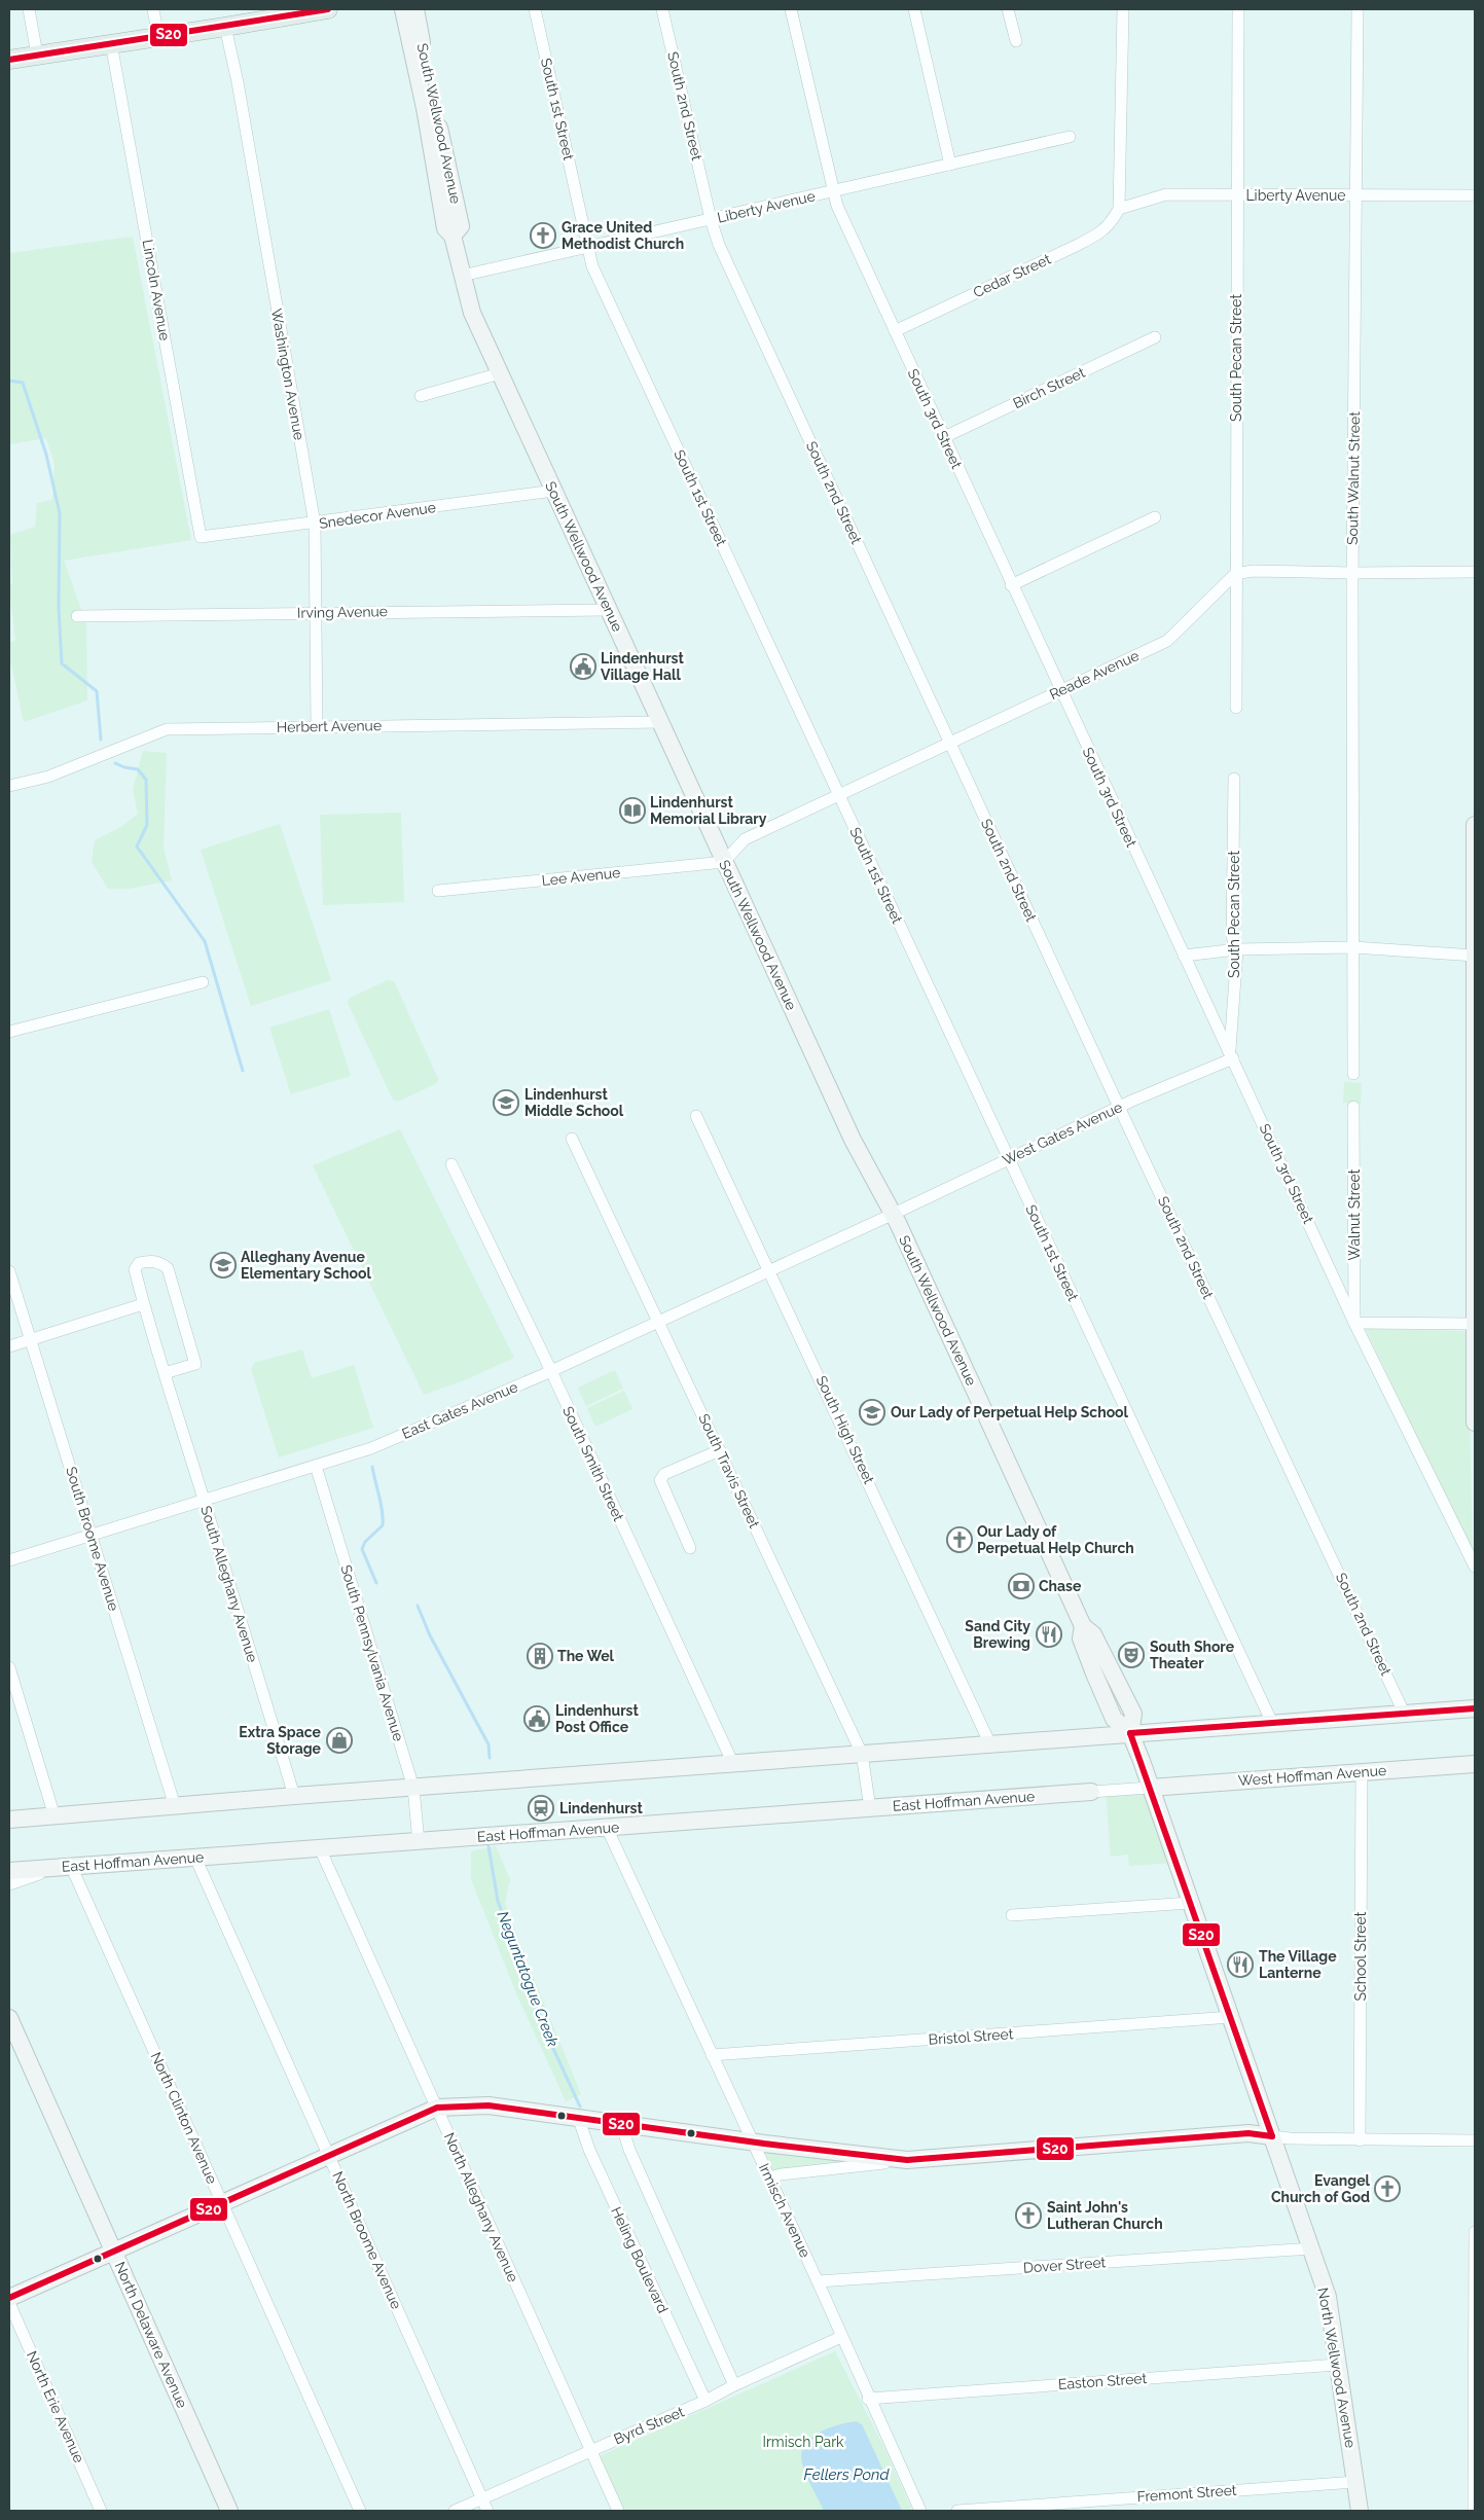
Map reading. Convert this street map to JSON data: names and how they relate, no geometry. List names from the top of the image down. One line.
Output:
{"streets":{"main road":["South Wellwood Avenue","West Hoffman Avenue","East Hoffman Avenue","North Delaware Avenue","North Wellwood Avenue"],"street":["South 2nd Street","South 1st Street","Liberty Avenue","Cedar Street","Lincoln Avenue","South Pecan Street","Washington Avenue","Birch Street","South 3rd Street","South Walnut Street","Snedecor Avenue","Irving Avenue","Reade Avenue","Herbert Avenue","Lee Avenue","West Gates Avenue","Walnut Street","East Gates Avenue","South High Street","South Smith Street","South Travis Street","South Broome Avenue","South Alleghany Avenue","South Pennsylvania Avenue","School Street","Bristol Street","North Clinton Avenue","North Alleghany Avenue","Irmisch Avenue","North Broome Avenue","Heling Boulevard","Dover Street","Easton Street","North Erie Avenue","Byrd Street","Fremont Street"]},"crossings":[["South 2nd Street","Liberty Avenue"],["South 2nd Street","Reade Avenue"],["South 2nd Street","West Gates Avenue"],["South 1st Street","Liberty Avenue"],["South 1st Street","Reade Avenue"],["South 1st Street","West Gates Avenue"],["South Wellwood Avenue","Liberty Avenue"],["South Wellwood Avenue","Snedecor Avenue"],["South Wellwood Avenue","Irving Avenue"],["South Wellwood Avenue","Reade Avenue"],["South Wellwood Avenue","Herbert Avenue"],["South Wellwood Avenue","Lee Avenue"],["South Wellwood Avenue","West Gates Avenue"],["South Wellwood Avenue","East Gates Avenue"],["South Wellwood Avenue","North Wellwood Avenue"],["Liberty Avenue","Cedar Street"],["Liberty Avenue","South Pecan Street"],["Liberty Avenue","South 3rd Street"],["Liberty Avenue","South Walnut Street"],["Cedar Street","South 3rd Street"],["Lincoln Avenue","Snedecor Avenue"],["South Pecan Street","South 3rd Street"],["South Pecan Street","Reade Avenue"],["South Pecan Street","West Gates Avenue"],["Washington Avenue","Snedecor Avenue"],["Washington Avenue","Irving Avenue"],["Washington Avenue","Herbert Avenue"],["Birch Street","South 3rd Street"],["South 3rd Street","Reade Avenue"],["South 3rd Street","West Gates Avenue"],["South 3rd Street","Walnut Street"],["Reade Avenue","Lee Avenue"],["West Gates Avenue","East Gates Avenue"],["East Gates Avenue","South High Street"],["East Gates Avenue","South Smith Street"],["East Gates Avenue","South Travis Street"],["East Gates Avenue","South Broome Avenue"],["East Gates Avenue","South Alleghany Avenue"],["East Gates Avenue","South Pennsylvania Avenue"],["South Travis Street","East Hoffman Avenue"],["South Pennsylvania Avenue","East Hoffman Avenue"],["West Hoffman Avenue","East Hoffman Avenue"],["West Hoffman Avenue","School Street"],["West Hoffman Avenue","North Wellwood Avenue"],["East Hoffman Avenue","North Clinton Avenue"],["East Hoffman Avenue","North Alleghany Avenue"],["East Hoffman Avenue","Irmisch Avenue"],["East Hoffman Avenue","North Broome Avenue"],["East Hoffman Avenue","North Wellwood Avenue"],["Bristol Street","Irmisch Avenue"],["Bristol Street","North Wellwood Avenue"],["North Alleghany Avenue","Byrd Street"],["Irmisch Avenue","Dover Street"],["Irmisch Avenue","Easton Street"],["Irmisch Avenue","Byrd Street"],["North Broome Avenue","Byrd Street"],["Heling Boulevard","Byrd Street"],["Dover Street","North Wellwood Avenue"],["North Wellwood Avenue","Easton Street"],["North Wellwood Avenue","Fremont Street"]],"water":["Neguntatogue Creek","Fellers Pond"],"parks":["Irmisch Park"],"places":{"church":["Grace United Methodist Church","Our Lady of Perpetual Help Church","Evangel Church of God","Saint John's Lutheran Church"],"public building":["Lindenhurst Village Hall","Lindenhurst Post Office"],"library":["Lindenhurst Memorial Library"],"school or university":["Lindenhurst Middle School","Alleghany Avenue Elementary School","Our Lady of Perpetual Help School"],"bank":["Chase"],"restaurant":["Sand City Brewing","The Village Lanterne"],"theatre":["South Shore Theater"],"building":["The Wel"],"shop":["Extra Space Storage"],"station":["Lindenhurst"]},"lines":["transit line S20"]}
